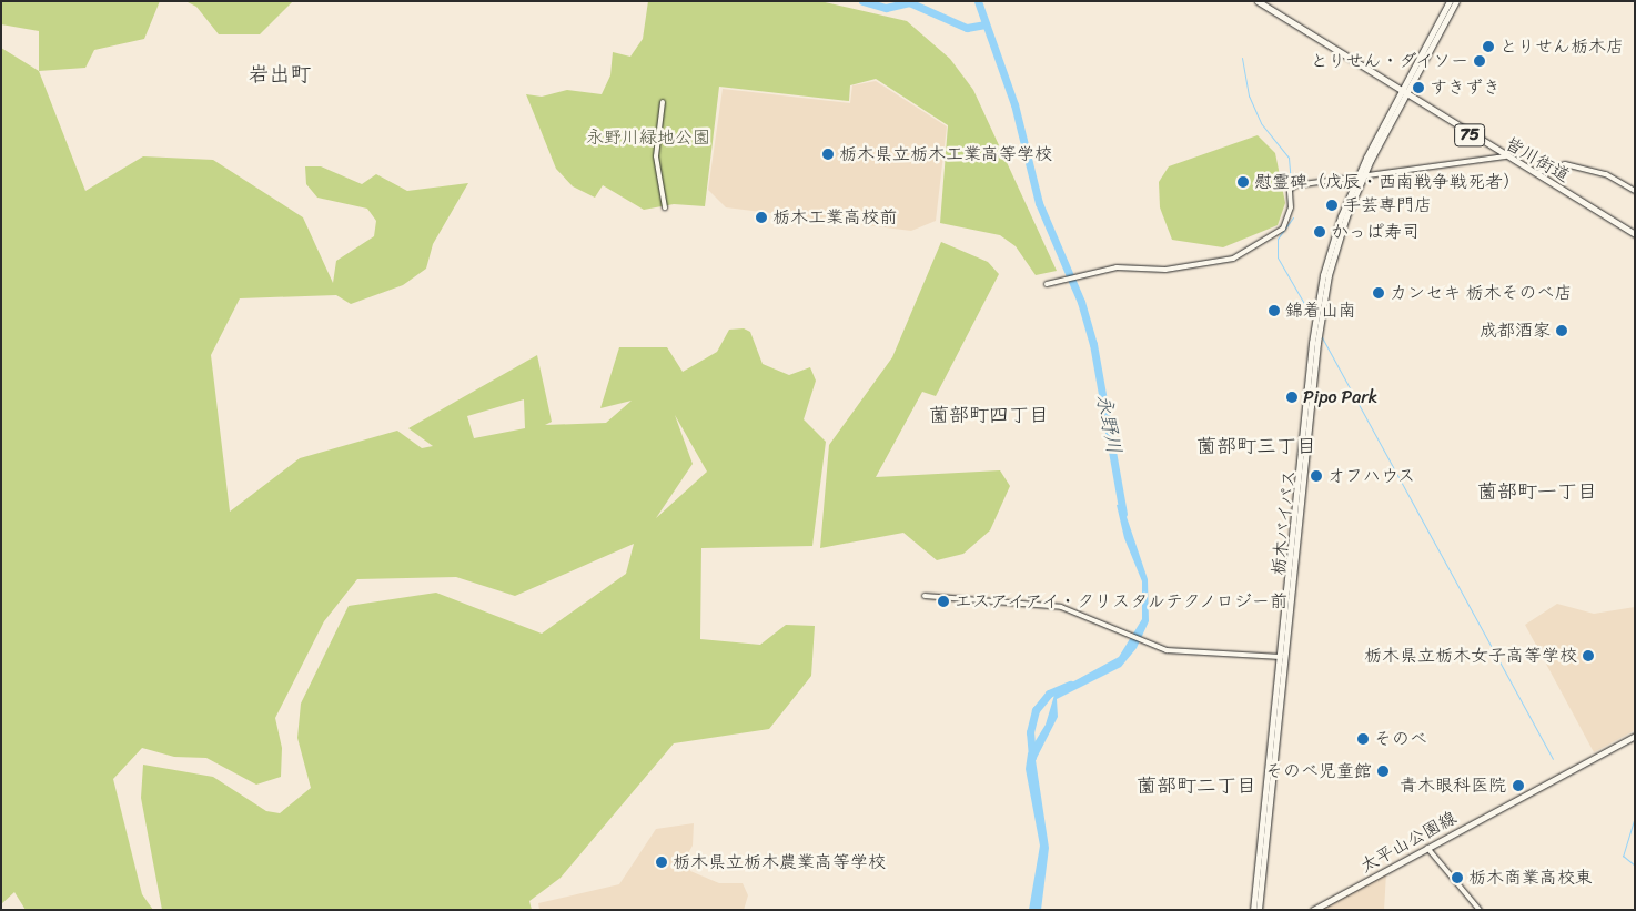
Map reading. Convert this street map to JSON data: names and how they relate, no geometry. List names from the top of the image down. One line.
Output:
{"streets":{"main road":["75","皆川街道","栃木バイパス","太平山公園線"]},"crossings":[["皆川街道","栃木バイパス"]],"districts":["岩出町","薗部町四丁目","薗部町三丁目","薗部町一丁目","薗部町二丁目"],"water":["永野川"],"parks":["永野川緑地公園"],"places":["とりせん栃木店","とりせん・ダイソー","すきずき","栃木県立栃木工業高等学校","慰霊碑（戊辰・西南戦争戦死者）","手芸専門店","栃木工業高校前","かっぱ寿司","カンセキ 栃木そのべ店","錦着山南","成都酒家","Pipo Park","オフハウス","エスアイアイ・クリスタルテクノロジー前","栃木県立栃木女子高等学校","そのべ","そのべ児童館","青木眼科医院","栃木県立栃木農業高等学校","栃木商業高校東"]}
